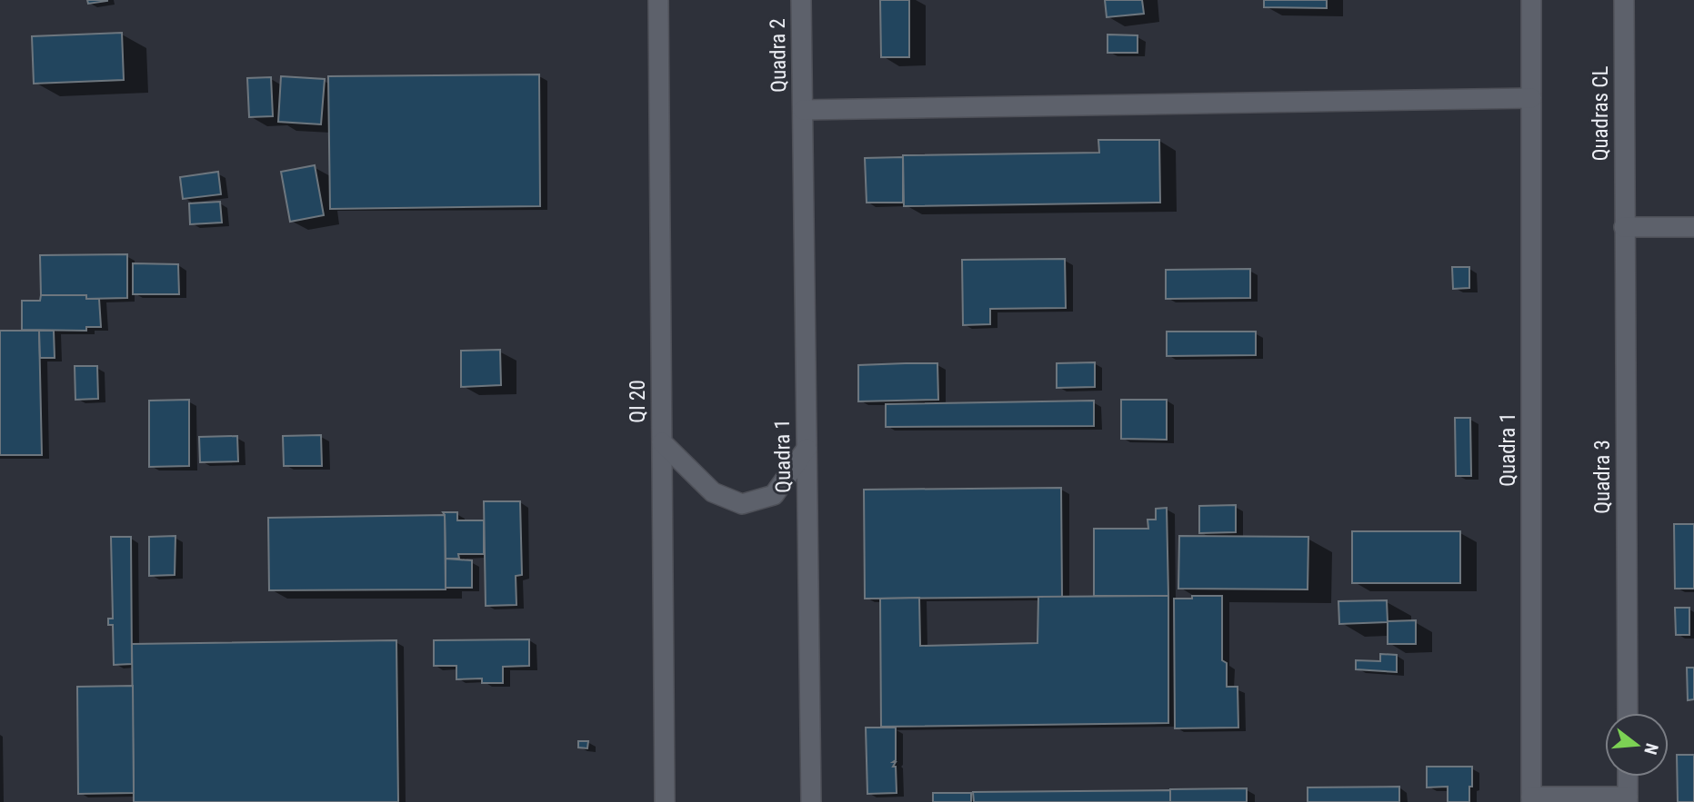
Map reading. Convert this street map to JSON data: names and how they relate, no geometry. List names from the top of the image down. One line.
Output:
{"streets":{"street":["Quadra 2","Quadras CL","QI 20","Quadra 1","Quadra 3"]},"crossings":[["Quadra 2","Quadra 1"],["Quadras CL","Quadra 3"]],"north":"right"}
